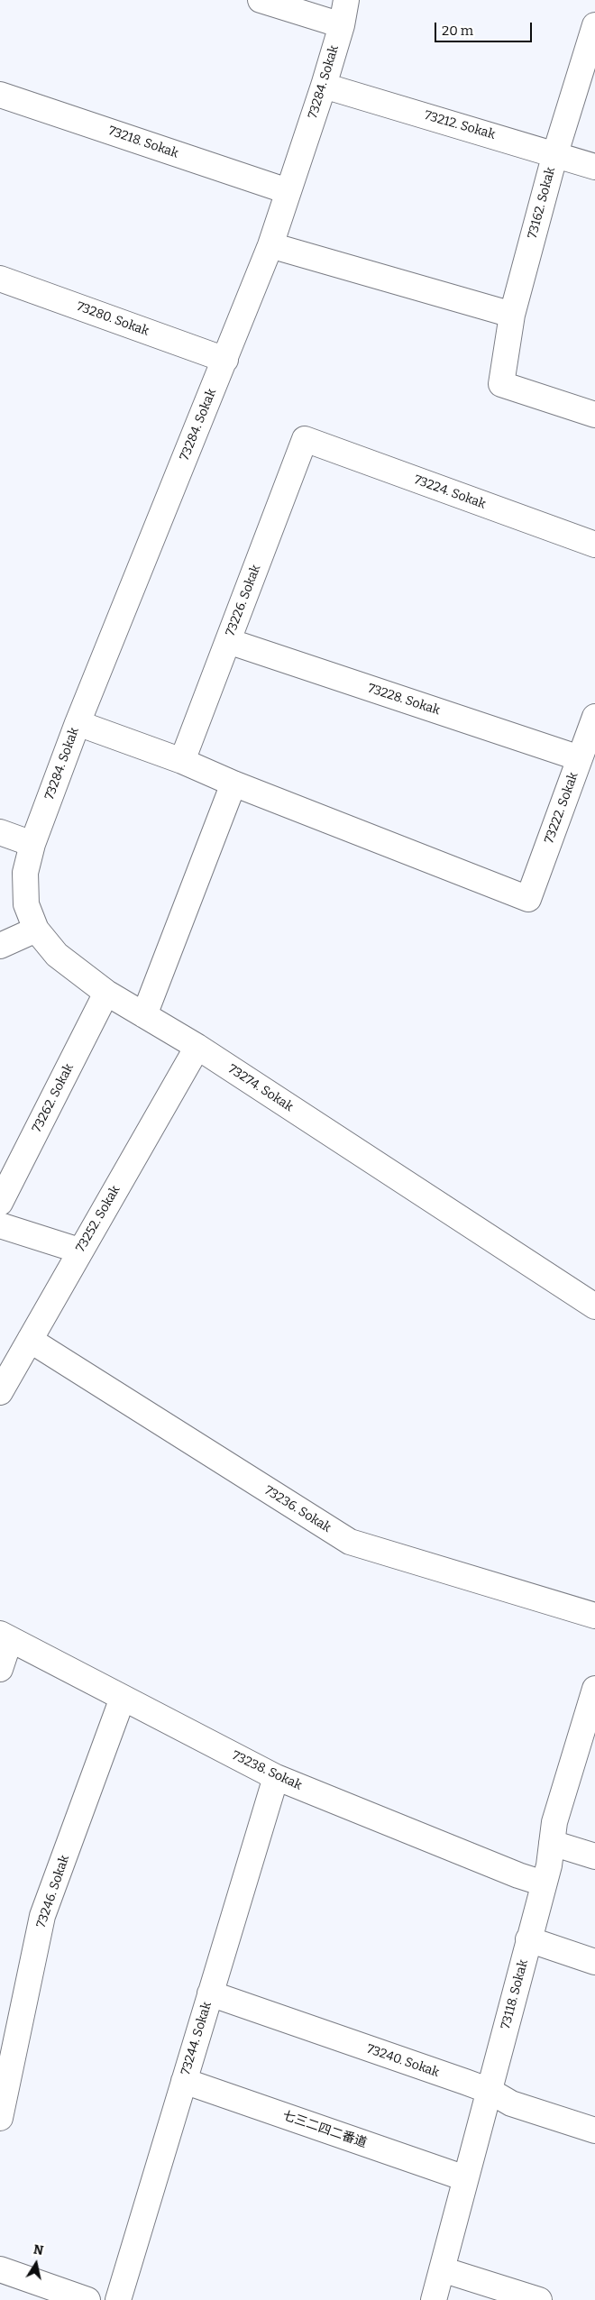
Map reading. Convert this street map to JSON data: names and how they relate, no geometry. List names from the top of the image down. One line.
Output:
{"streets":{"street":["73284. Sokak","73212. Sokak","73218. Sokak","73162. Sokak","73280. Sokak","73224. Sokak","73226. Sokak","73228. Sokak","73222. Sokak","73274. Sokak","73262. Sokak","73252. Sokak","73236. Sokak","73238. Sokak","73246. Sokak","73118. Sokak","73244. Sokak","73240. Sokak","七三二四二番道"]},"crossings":[["73284. Sokak","73212. Sokak"],["73284. Sokak","73218. Sokak"],["73284. Sokak","73280. Sokak"],["73284. Sokak","73274. Sokak"],["73212. Sokak","73162. Sokak"],["73224. Sokak","73226. Sokak"],["73226. Sokak","73228. Sokak"],["73228. Sokak","73222. Sokak"],["73274. Sokak","73262. Sokak"],["73274. Sokak","73252. Sokak"],["73252. Sokak","73236. Sokak"],["73238. Sokak","73246. Sokak"],["73238. Sokak","73118. Sokak"],["73238. Sokak","73244. Sokak"],["73118. Sokak","73240. Sokak"],["73118. Sokak","七三二四二番道"],["73244. Sokak","73240. Sokak"],["73244. Sokak","七三二四二番道"]],"scale_bar":"20 m","north":"top"}
